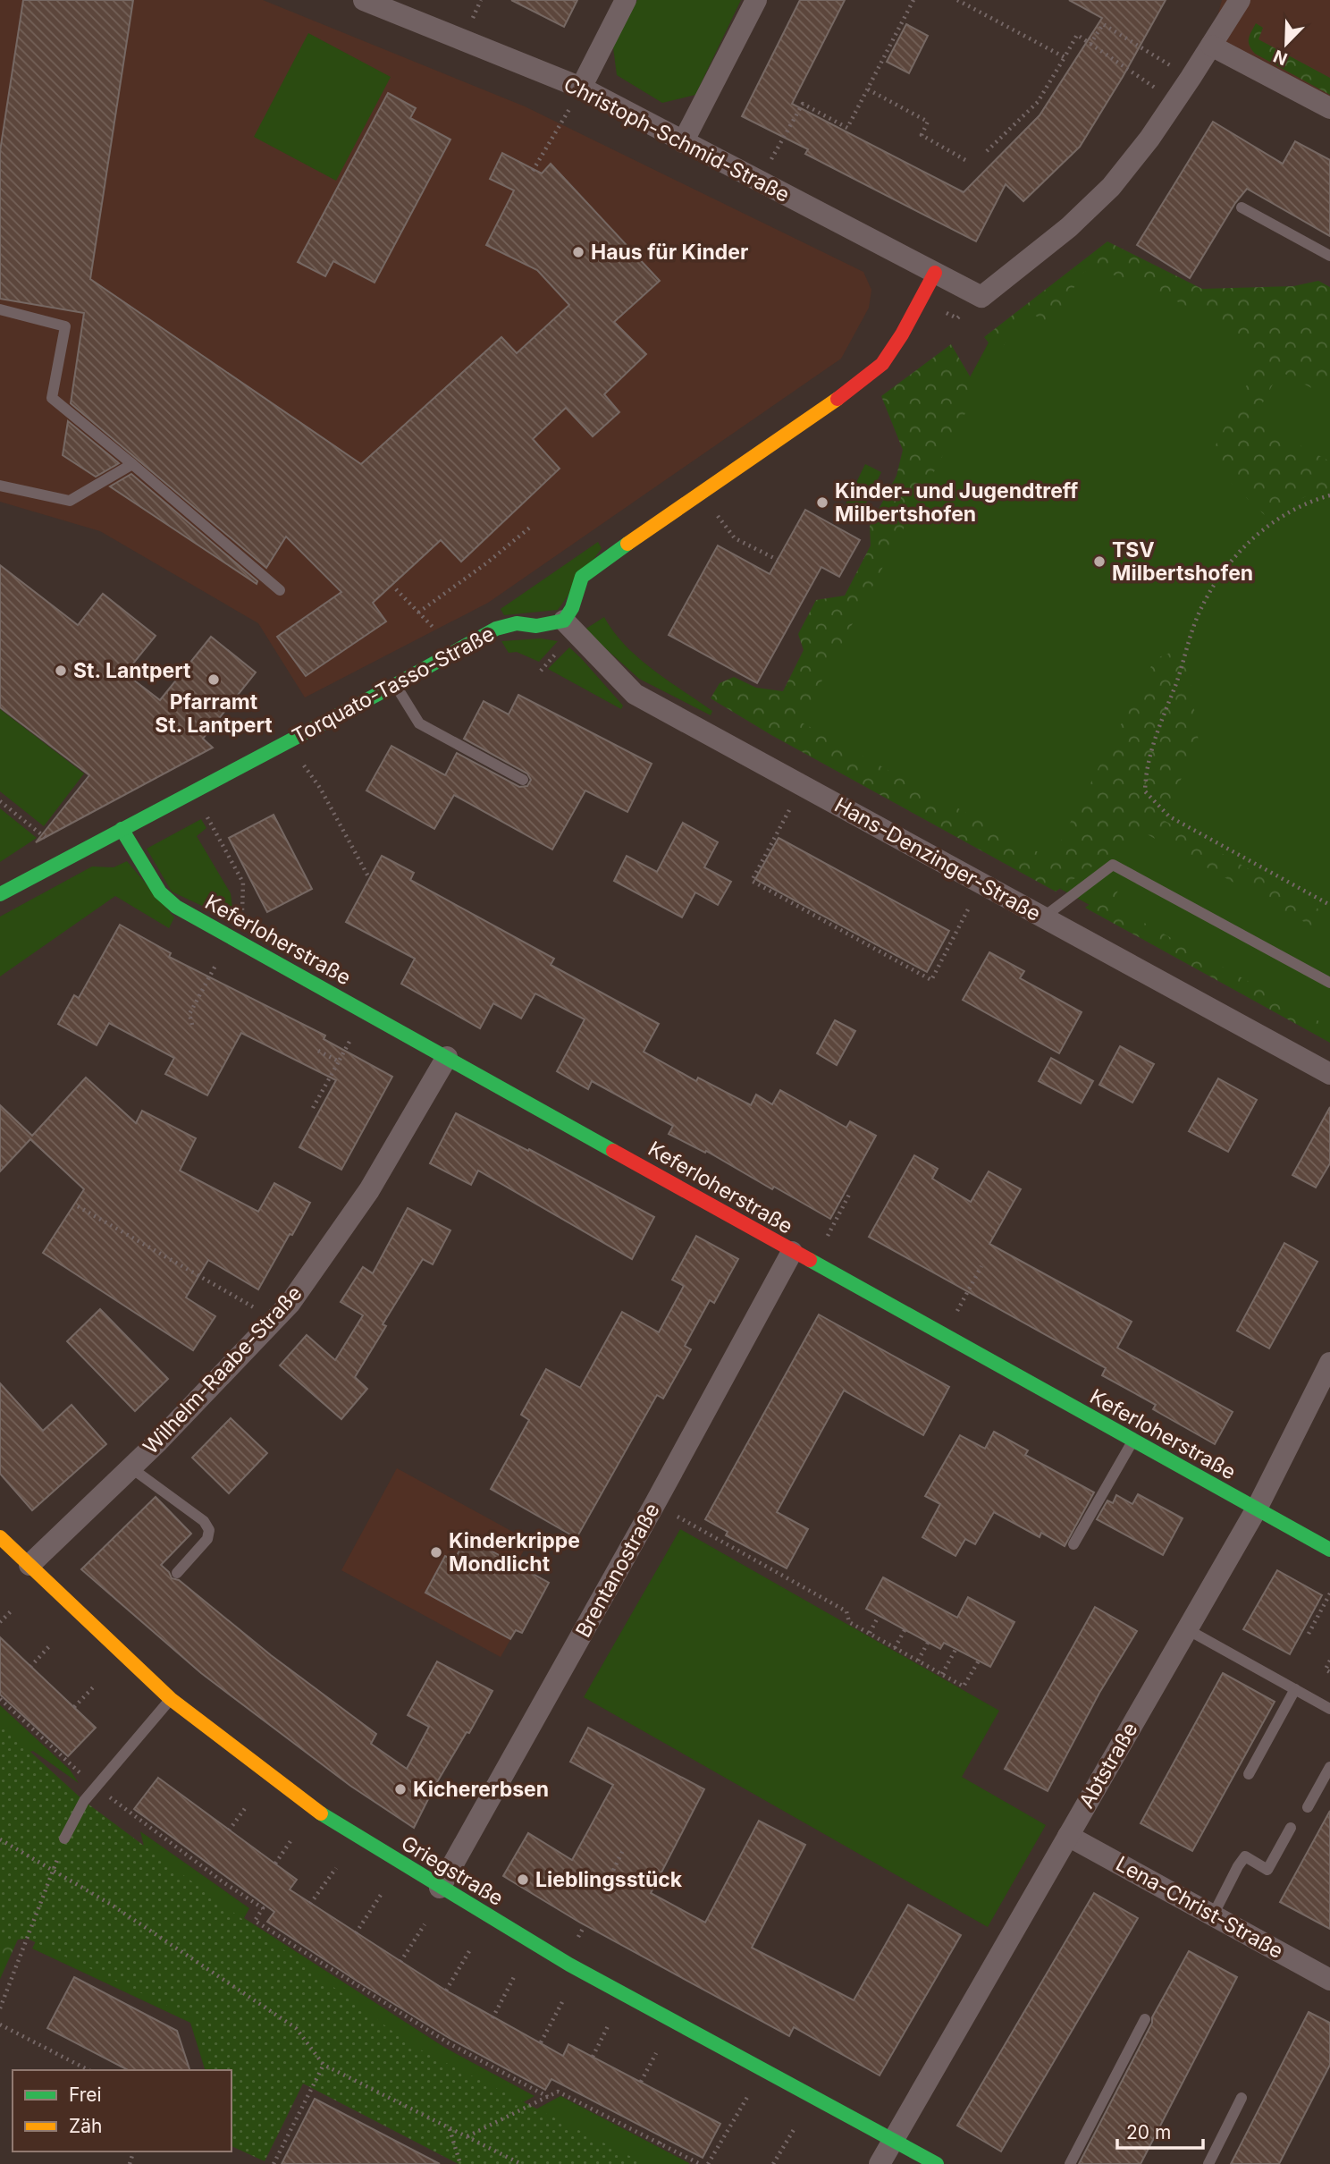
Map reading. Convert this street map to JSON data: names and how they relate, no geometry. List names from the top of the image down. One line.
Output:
{"streets":{"street":["Christoph-Schmid-Straße","Torquato-Tasso-Straße","Hans-Denzinger-Straße","Keferloherstraße","Wilhelm-Raabe-Straße","Brentanostraße","Abtstraße","Griegstraße","Lena-Christ-Straße"]},"crossings":[["Torquato-Tasso-Straße","Hans-Denzinger-Straße"],["Torquato-Tasso-Straße","Keferloherstraße"],["Keferloherstraße","Wilhelm-Raabe-Straße"],["Keferloherstraße","Brentanostraße"],["Keferloherstraße","Abtstraße"],["Wilhelm-Raabe-Straße","Griegstraße"],["Brentanostraße","Griegstraße"],["Abtstraße","Griegstraße"],["Abtstraße","Lena-Christ-Straße"]],"places":["Haus für Kinder","Kinder- und Jugendtreff Milbertshofen","TSV Milbertshofen","St. Lantpert","Pfarramt St. Lantpert","Kinderkrippe Mondlicht","Kichererbsen","Lieblingsstück"],"legend":["Frei","Zäh"],"scale_bar":"20 m","north":"bottom left"}
